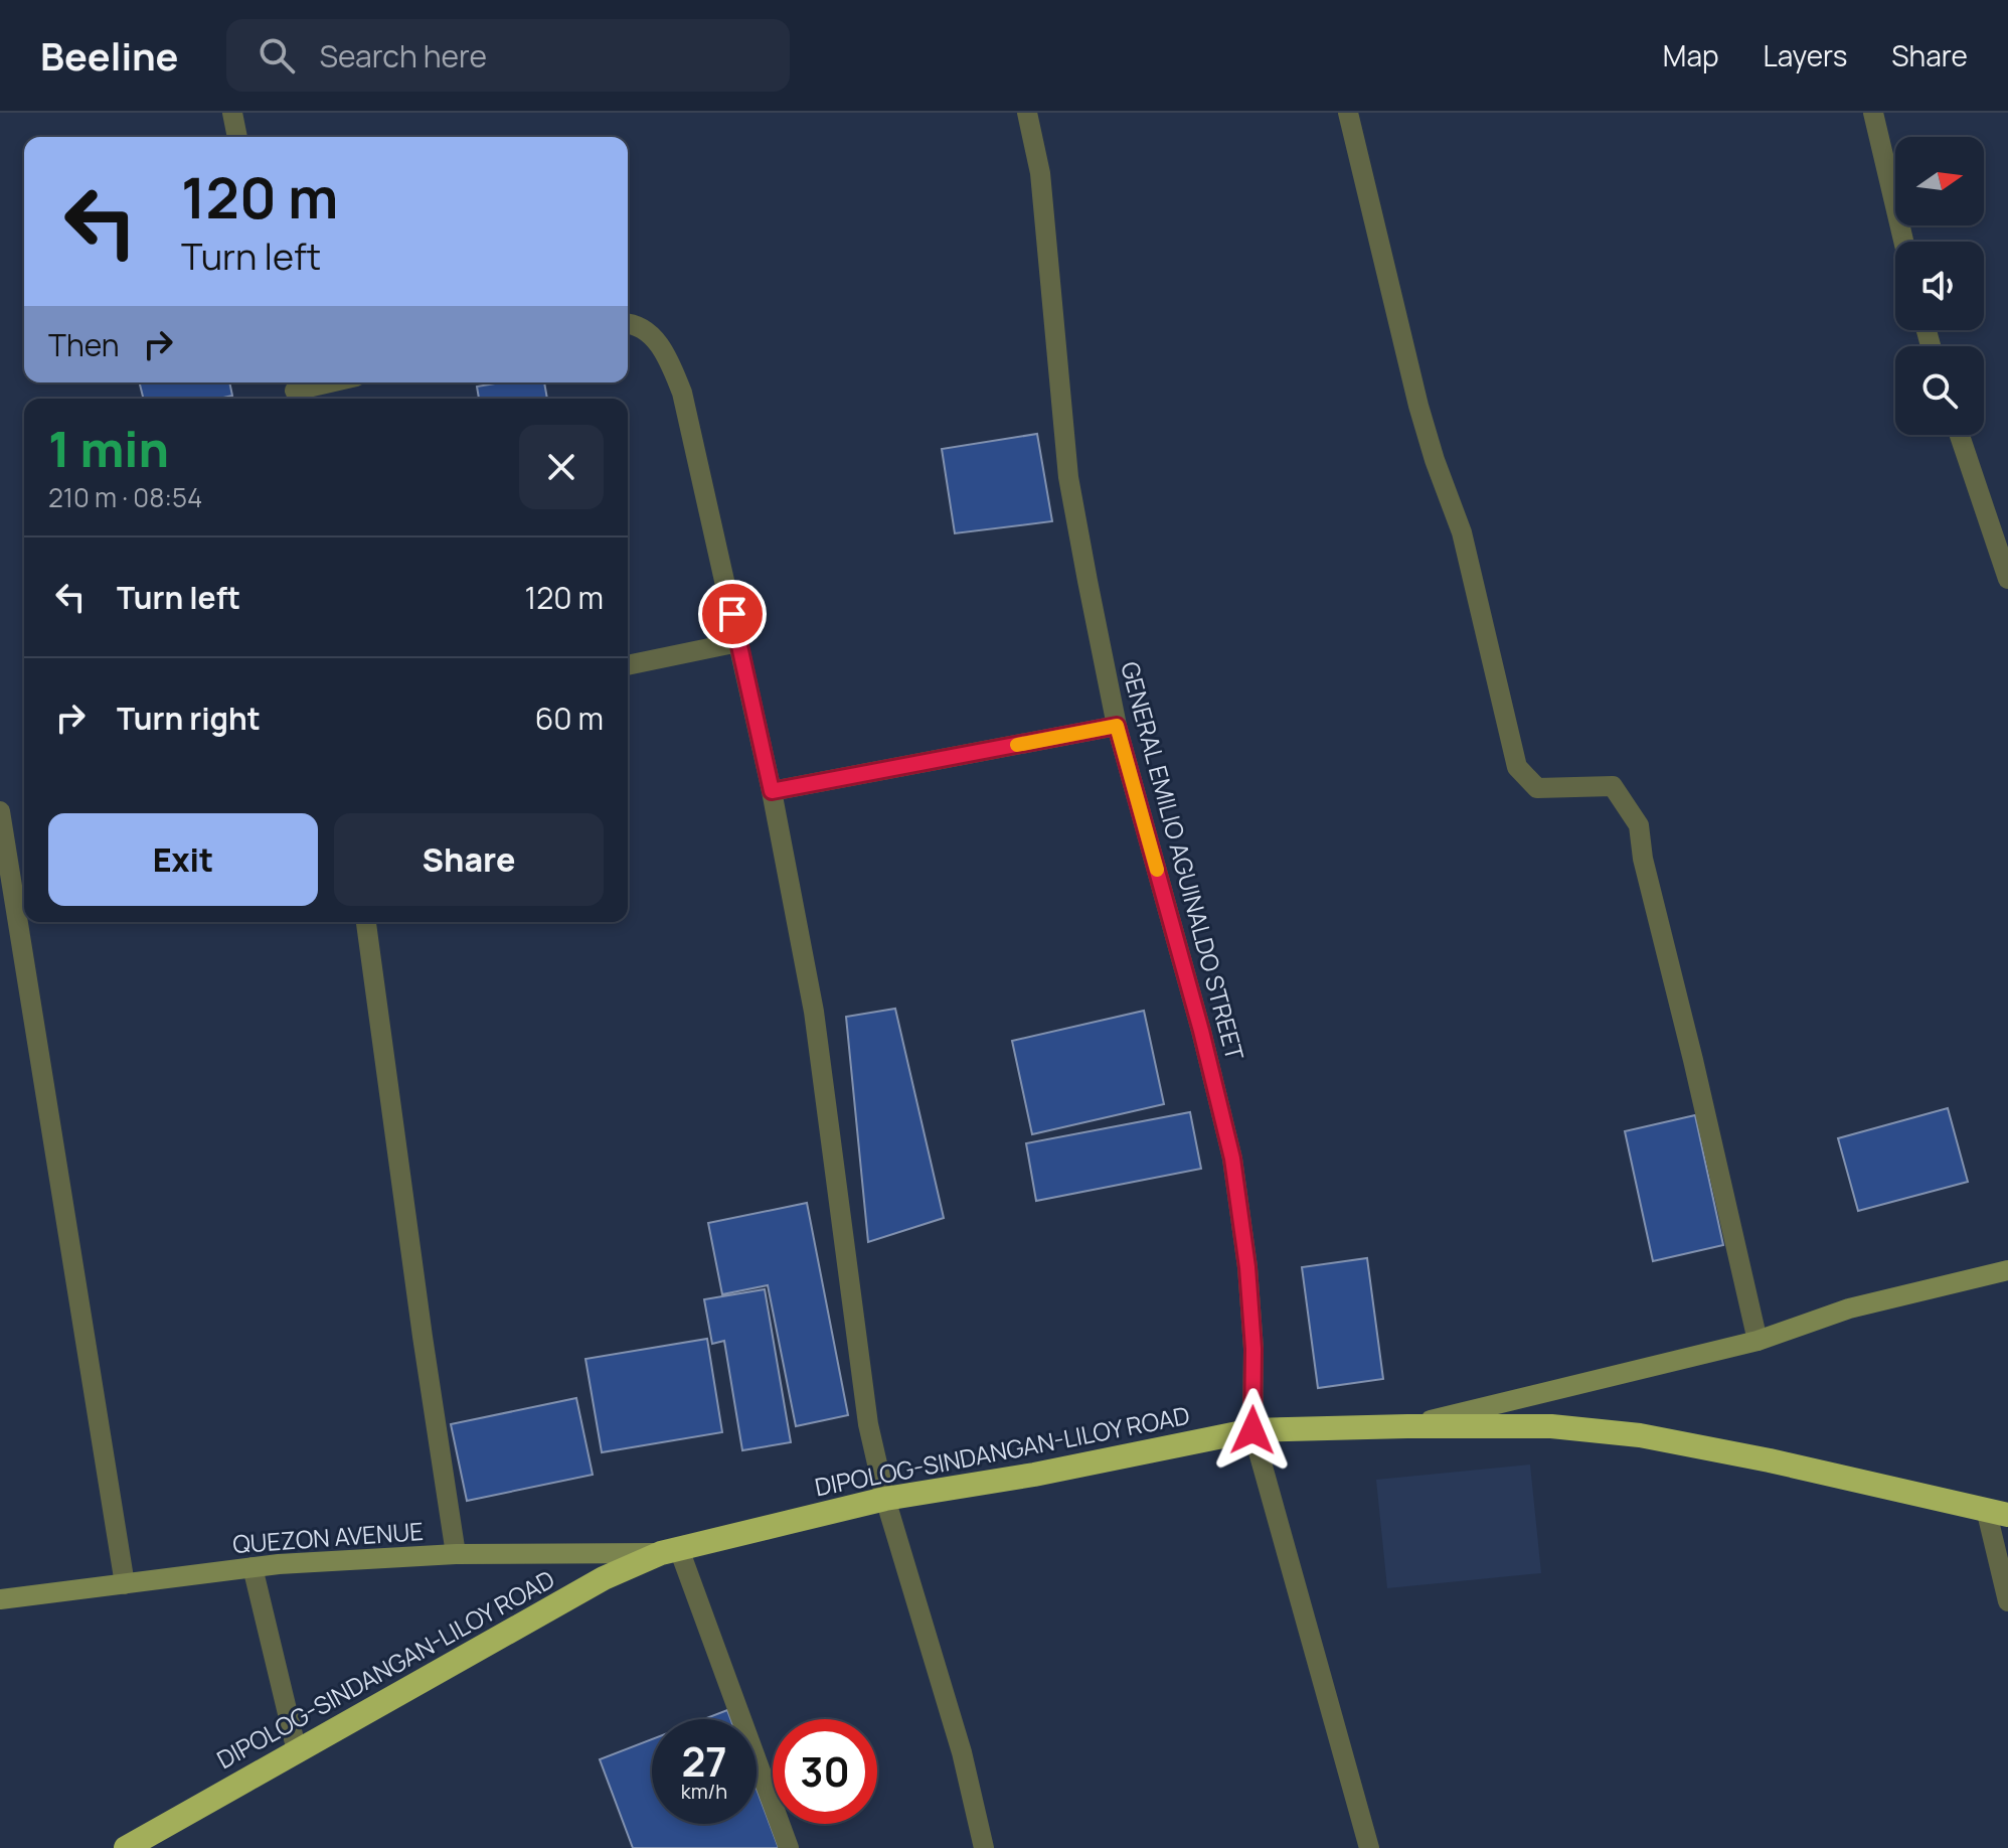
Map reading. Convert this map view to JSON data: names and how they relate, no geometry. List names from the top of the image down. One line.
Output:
{"streets":{"highway":["DIPOLOG-SINDANGAN-LILOY ROAD"],"street":["GENERAL EMILIO AGUINALDO STREET","QUEZON AVENUE"]},"crossings":[["GENERAL EMILIO AGUINALDO STREET","DIPOLOG-SINDANGAN-LILOY ROAD"],["DIPOLOG-SINDANGAN-LILOY ROAD","QUEZON AVENUE"]],"north":"right","page":{"header":"Beeline","search":"Search here","nav":["Map","Layers","Share"],"turn":["120 m","Turn left"],"then":"Then","heading":["1 min","210 m · 08:54"],"list":[{"name":"Turn left","value":"120 m"},{"name":"Turn right","value":"60 m"}],"buttons":["Exit","Share"],"speed":"27 km/h","limit":"30"}}
